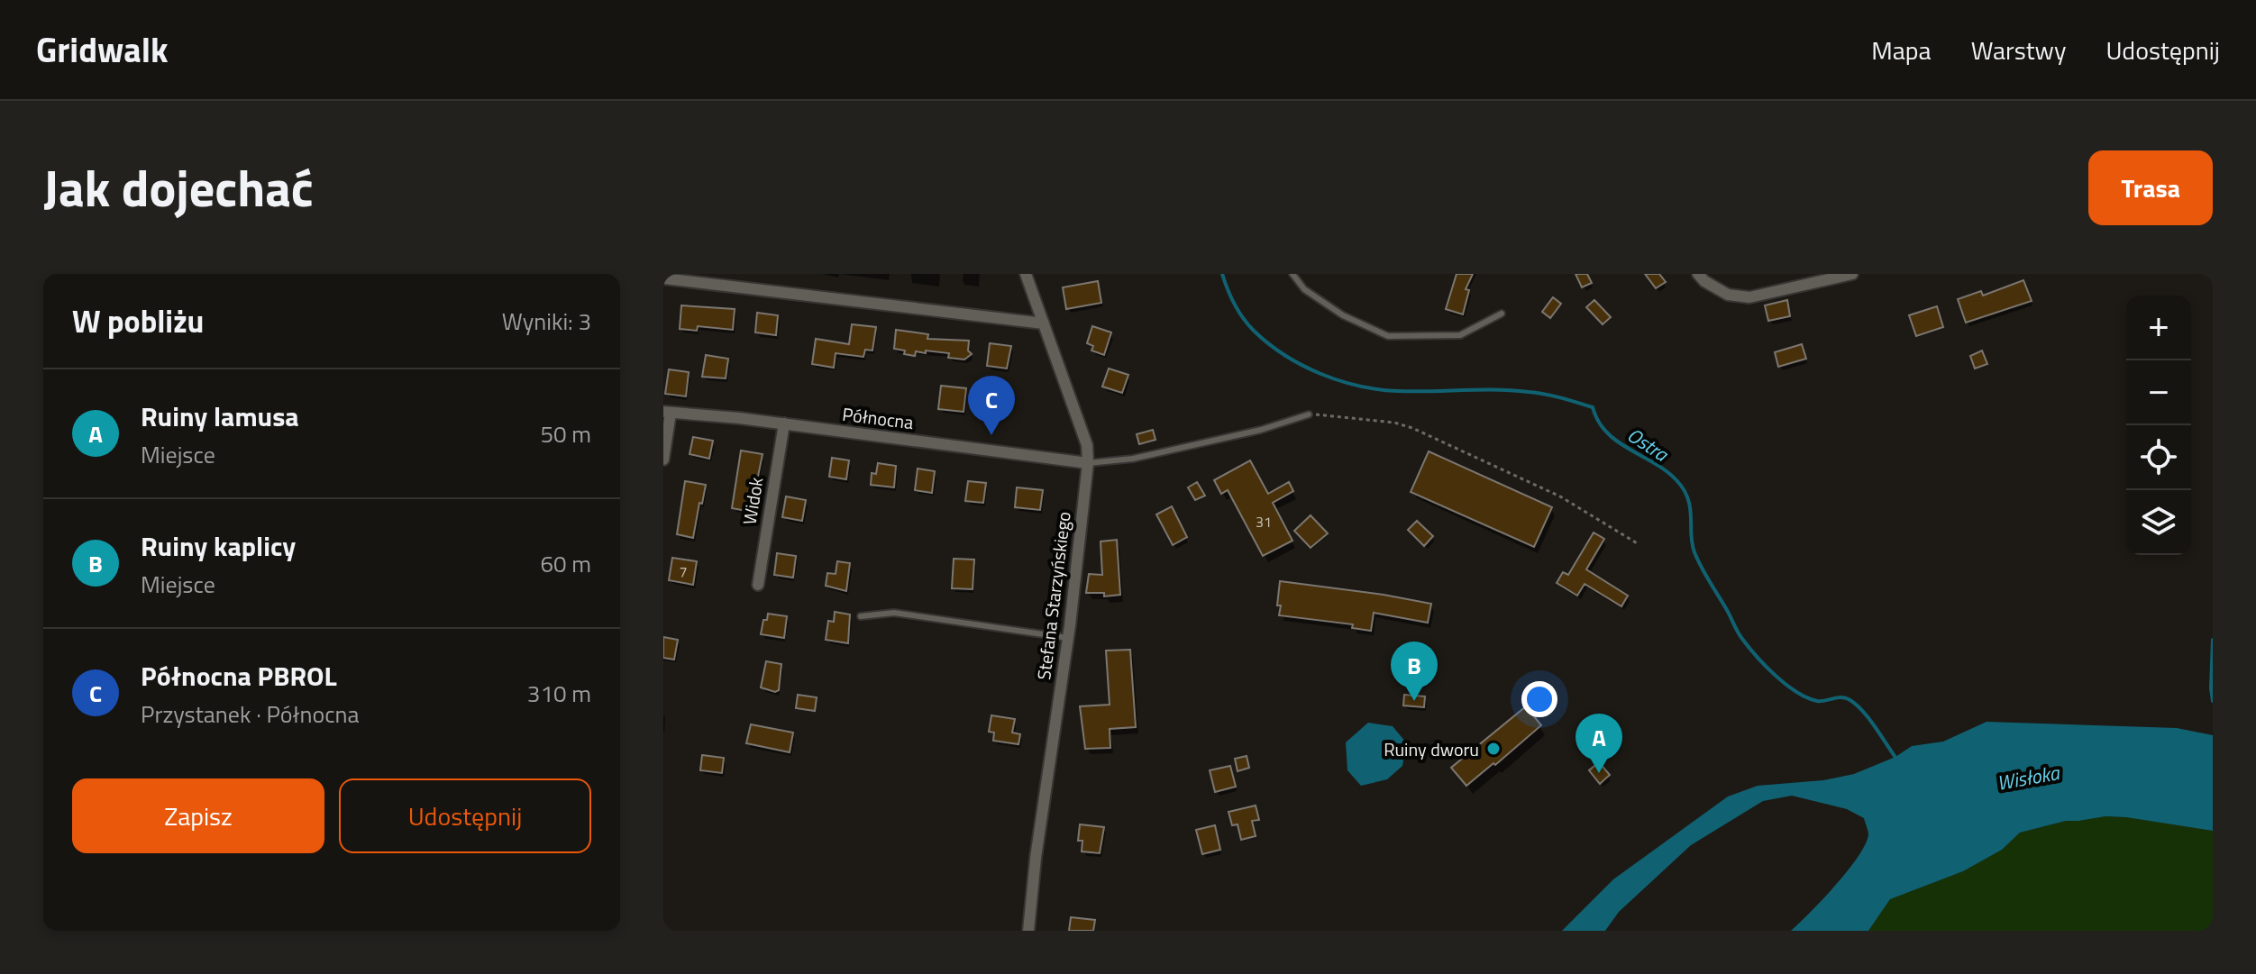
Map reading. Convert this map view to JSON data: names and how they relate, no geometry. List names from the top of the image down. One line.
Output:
{"streets":{"street":["Północna","Widok","Stefana Starzyńskiego"]},"crossings":[["Północna","Widok"],["Północna","Stefana Starzyńskiego"]],"water":["Ostra","Wisłoka"],"places":["Ruiny dworu"],"house_numbers":["31","7"],"page":{"header":"Gridwalk","nav":["Mapa","Warstwy","Udostępnij"],"title":"Jak dojechać","buttons":["Trasa",["Zapisz","Udostępnij"]],"heading":["W pobliżu","Wyniki: 3"],"map_buttons":["+","−"],"list":[{"mark":"A","name":"Ruiny lamusa","note":"Miejsce","value":"50 m"},{"mark":"B","name":"Ruiny kaplicy","note":"Miejsce","value":"60 m"},{"mark":"C","name":"Północna PBROL","note":"Przystanek · Północna","value":"310 m"}],"pins":["C","B","A"]}}
